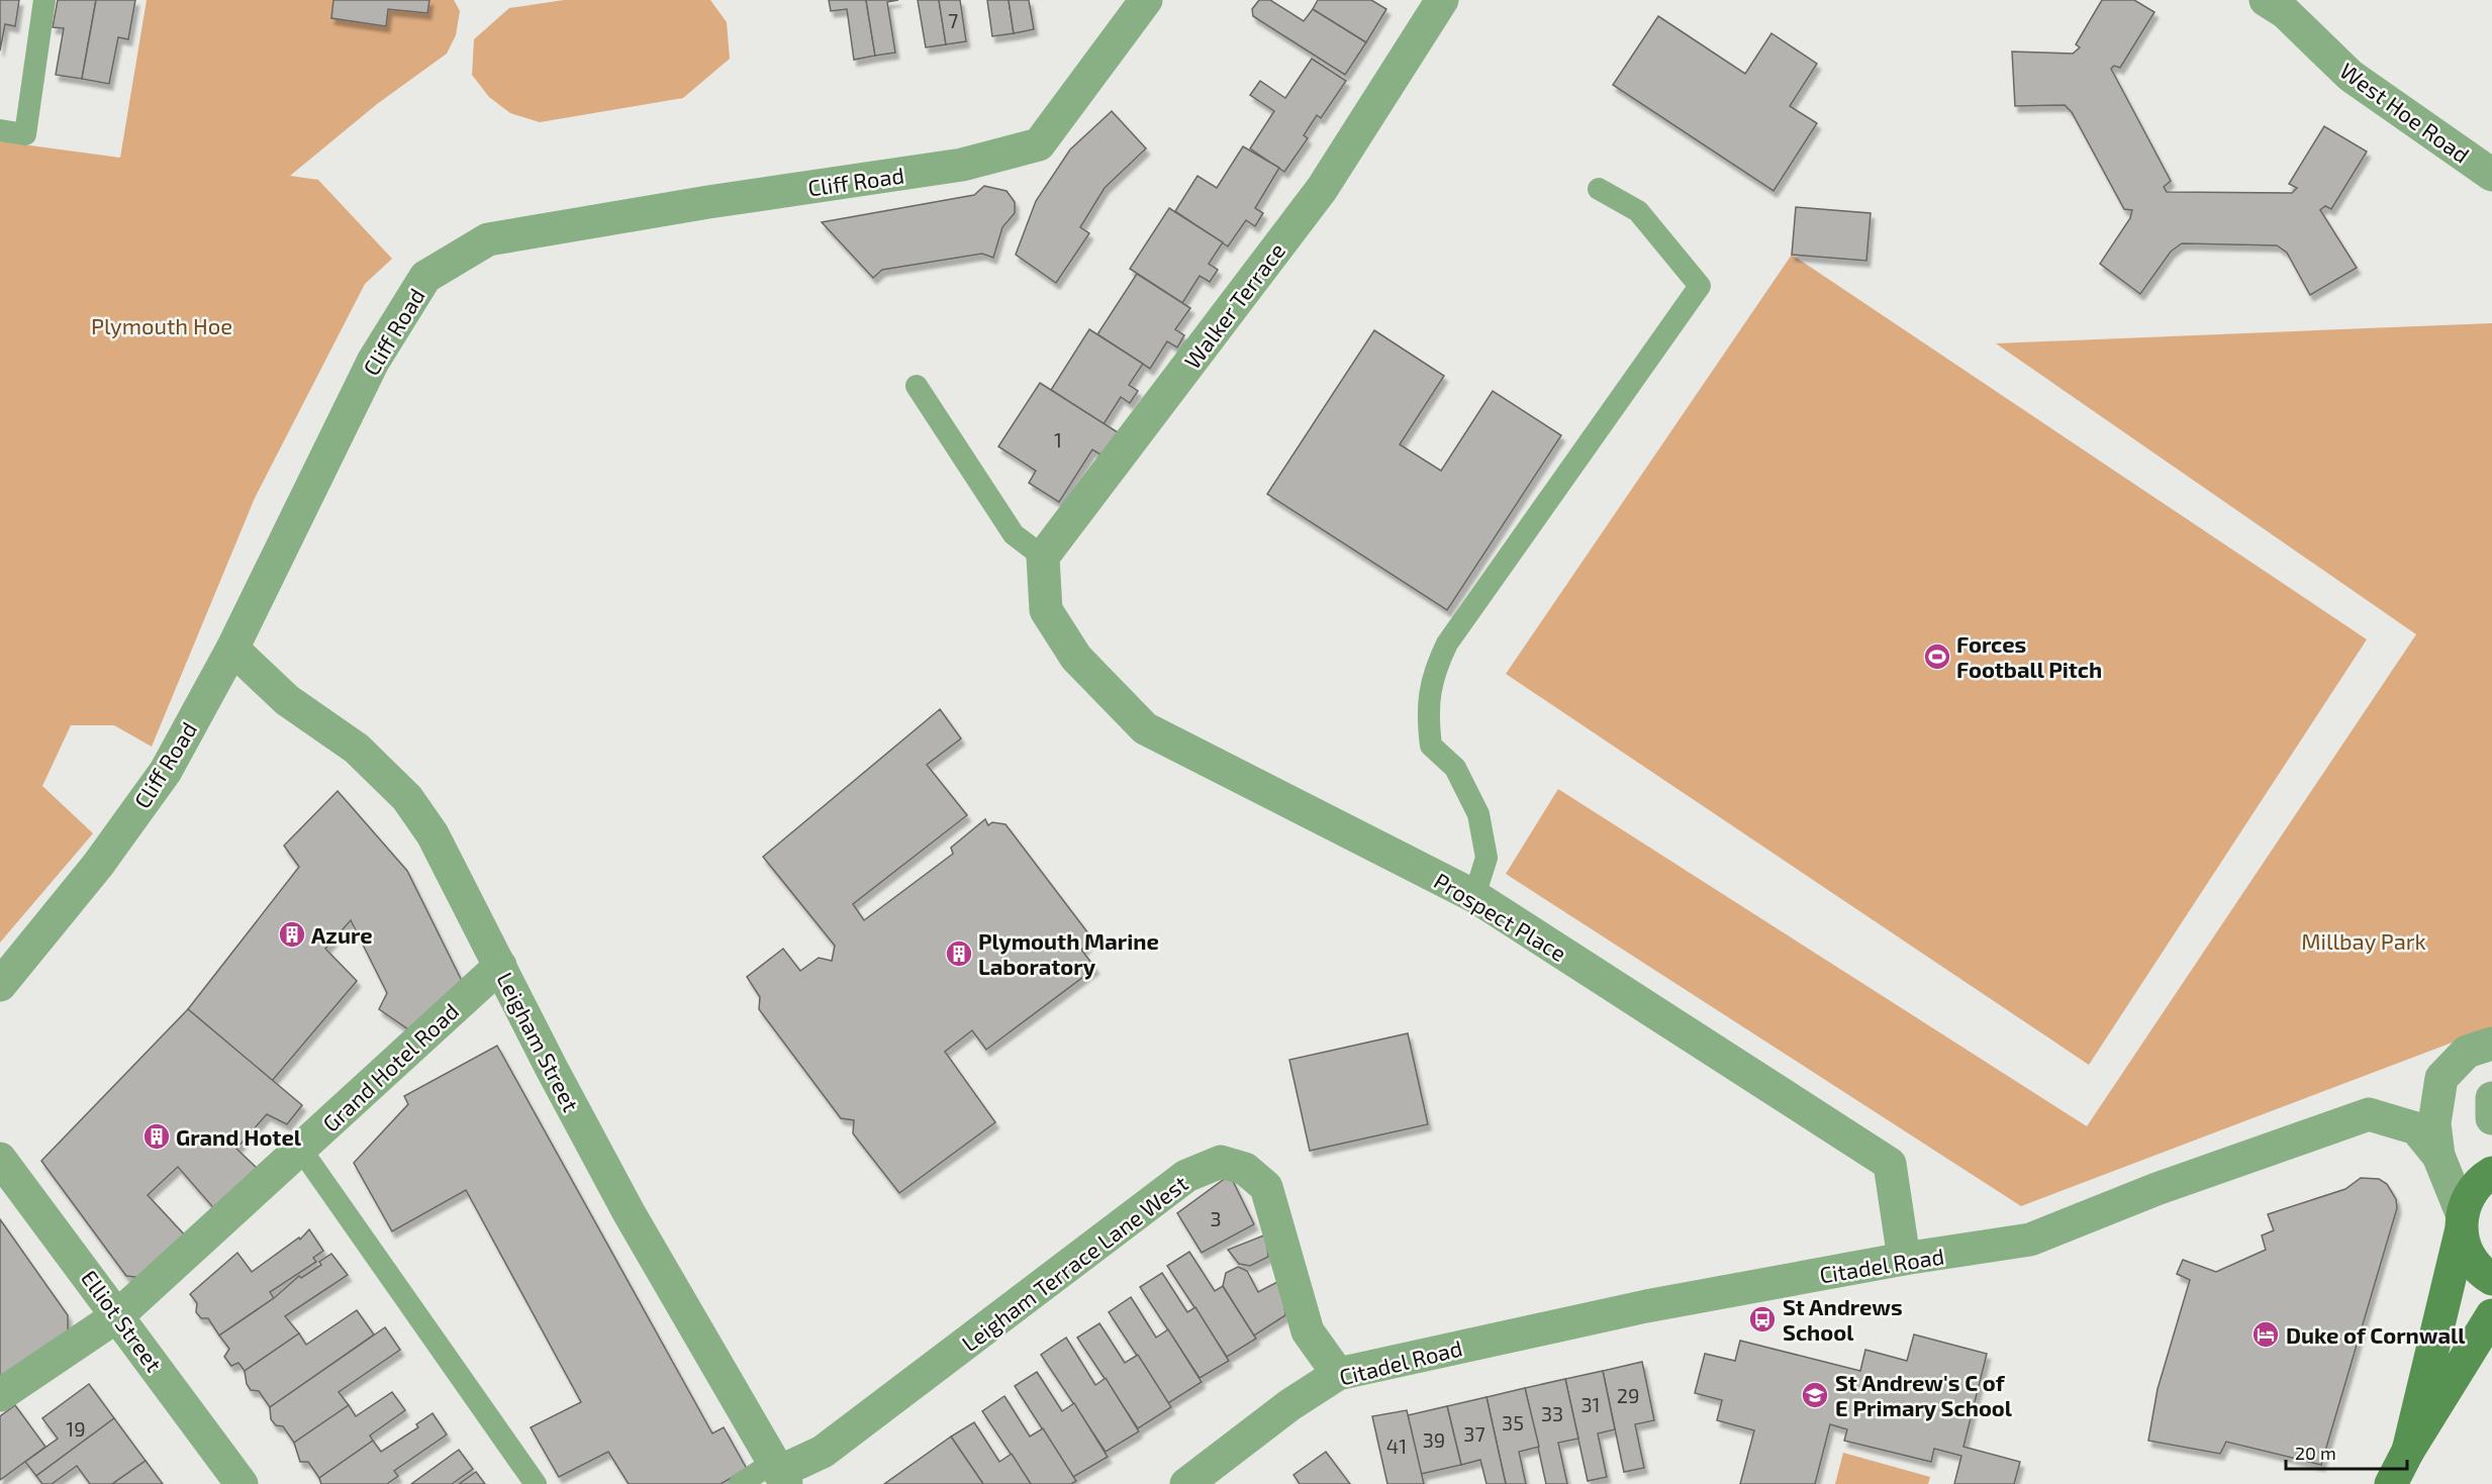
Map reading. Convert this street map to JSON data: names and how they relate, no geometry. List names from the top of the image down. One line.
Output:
{"streets":{"street":["West Hoe Road","Cliff Road","Walker Terrace","Prospect Place","Leigham Street","Grand Hotel Road","Leigham Terrace Lane West","Citadel Road","Elliot Street"]},"crossings":[["Cliff Road","Leigham Street"],["Walker Terrace","Prospect Place"],["Prospect Place","Citadel Road"],["Leigham Street","Grand Hotel Road"],["Leigham Street","Leigham Terrace Lane West"],["Grand Hotel Road","Elliot Street"],["Leigham Terrace Lane West","Citadel Road"]],"parks":["Plymouth Hoe","Millbay Park"],"places":{"sports":["Forces Football Pitch"],"building":["Azure","Plymouth Marine Laboratory","Grand Hotel"],"bus stop":["St Andrews School"],"hotel":["Duke of Cornwall"],"school or university":["St Andrew's C of E Primary School"]},"house_numbers":["7","1","3","29","31","33","35","19","37","39","41"],"scale_bar":"20 m"}
